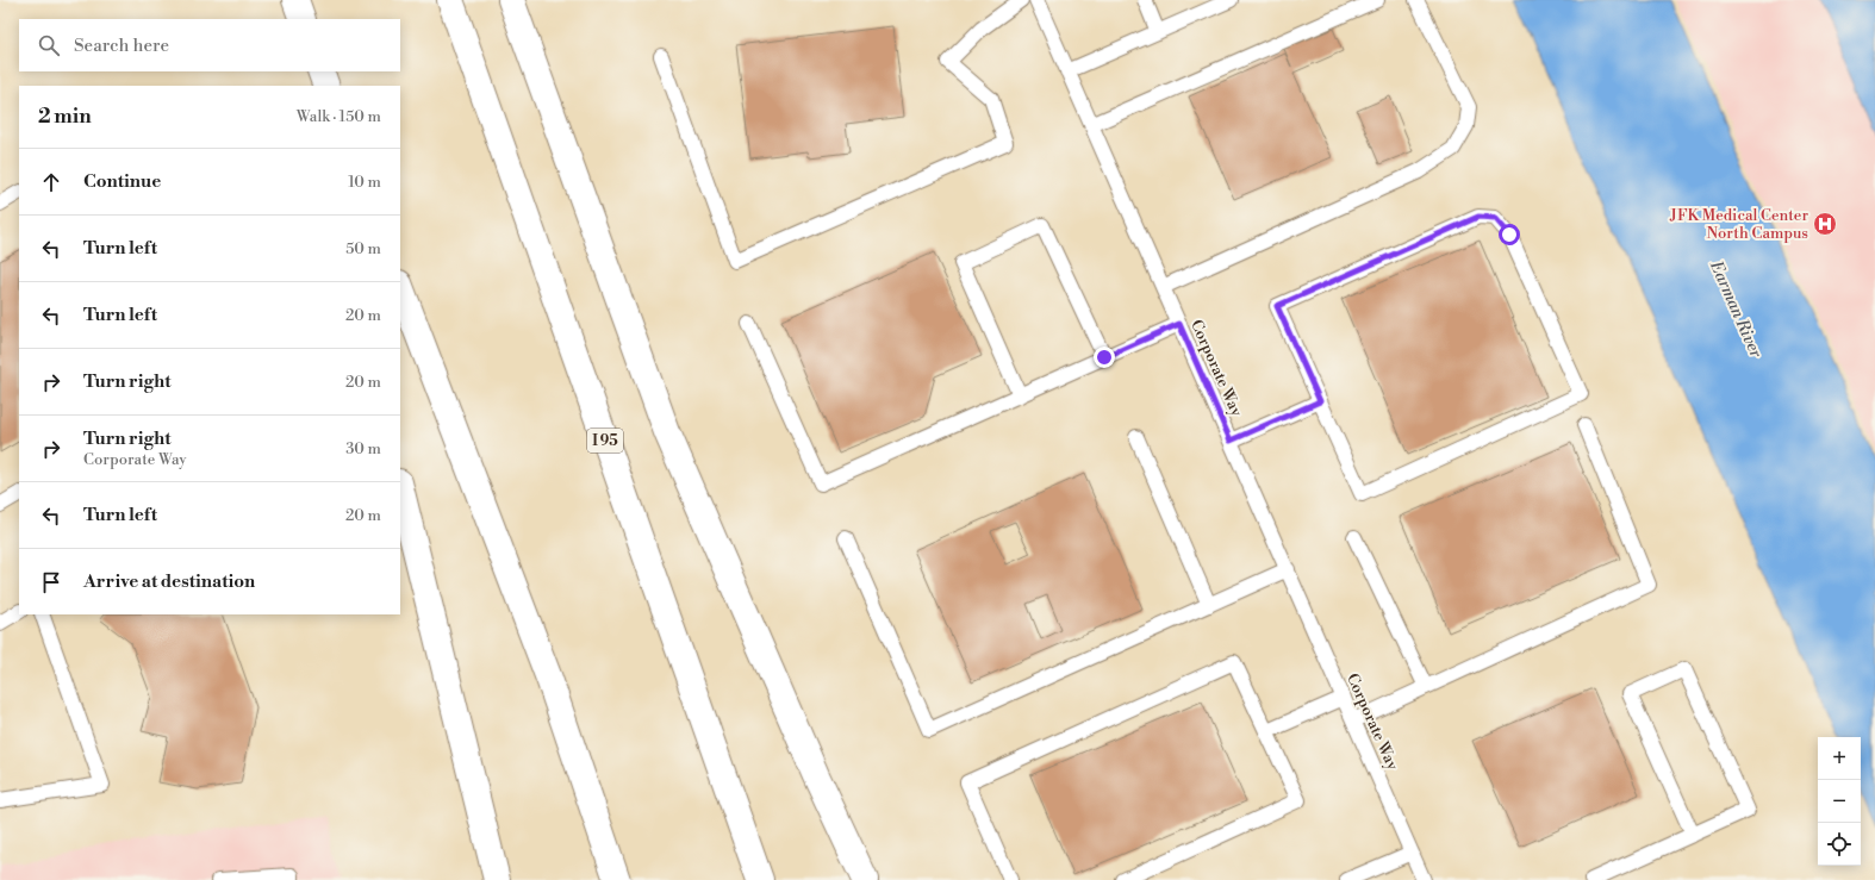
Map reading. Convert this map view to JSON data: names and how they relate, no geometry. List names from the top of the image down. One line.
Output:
{"streets":{"highway":["I 95"],"lane":["Corporate Way"]},"water":["Earman River"],"places":{"hospital":["JFK Medical Center North Campus"]},"page":{"search":"Search here","heading":["2 min","Walk · 150 m"],"list":[["Continue","10 m"],["Turn left","50 m"],["Turn left","20 m"],["Turn right","20 m"],["Turn right","Corporate Way","30 m"],["Turn left","20 m"],"Arrive at destination"],"map_buttons":["+","−"]}}
